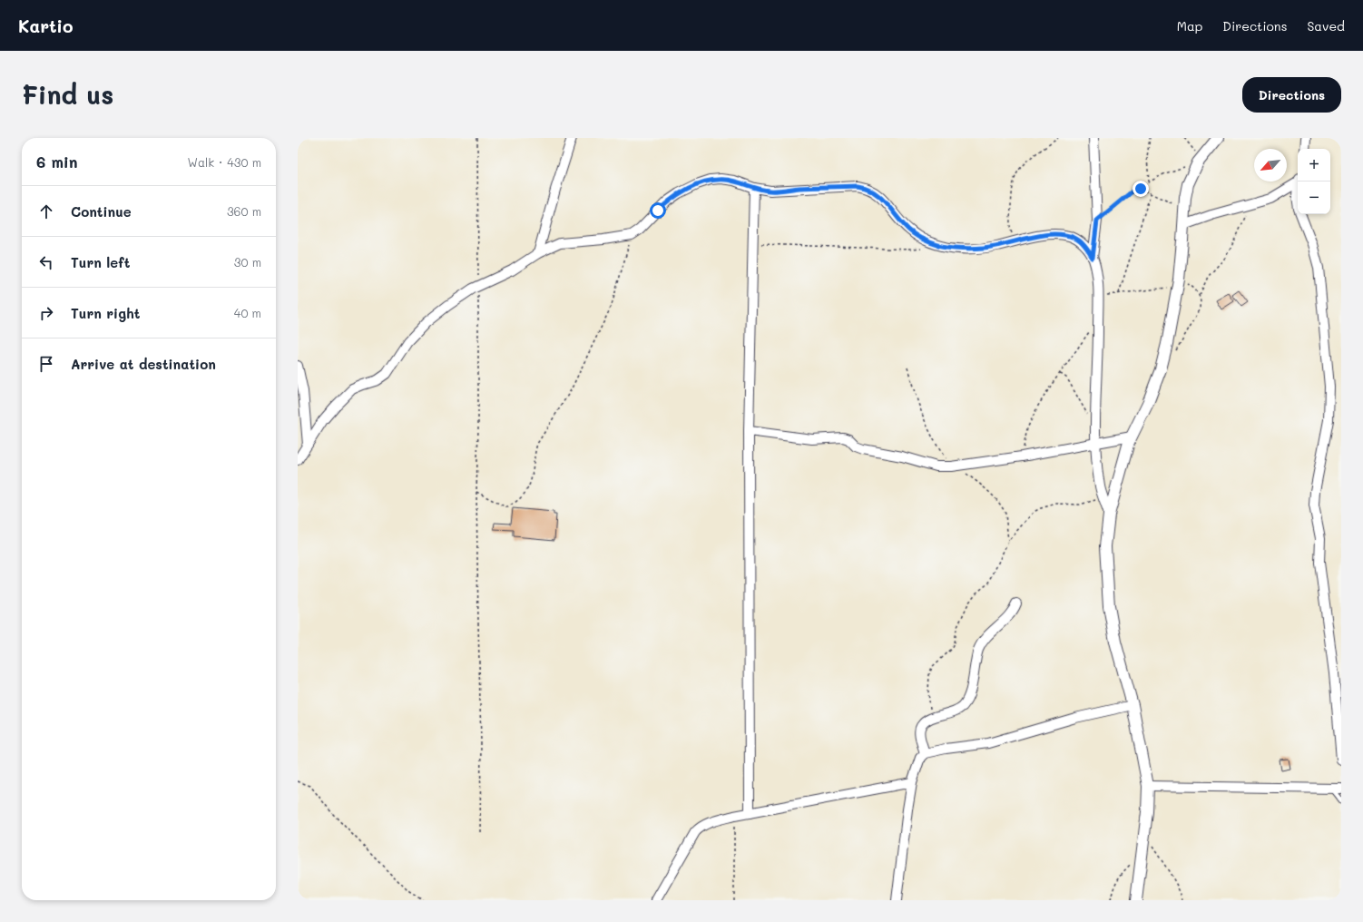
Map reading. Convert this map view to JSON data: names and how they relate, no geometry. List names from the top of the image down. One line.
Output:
{"north":"bottom left","page":{"header":"Kartio","nav":["Map","Directions","Saved"],"buttons":"Directions","title":"Find us","heading":["6 min","Walk · 430 m"],"map_buttons":["+","−"],"list":[["Continue","360 m"],["Turn left","30 m"],["Turn right","40 m"],"Arrive at destination"]}}
